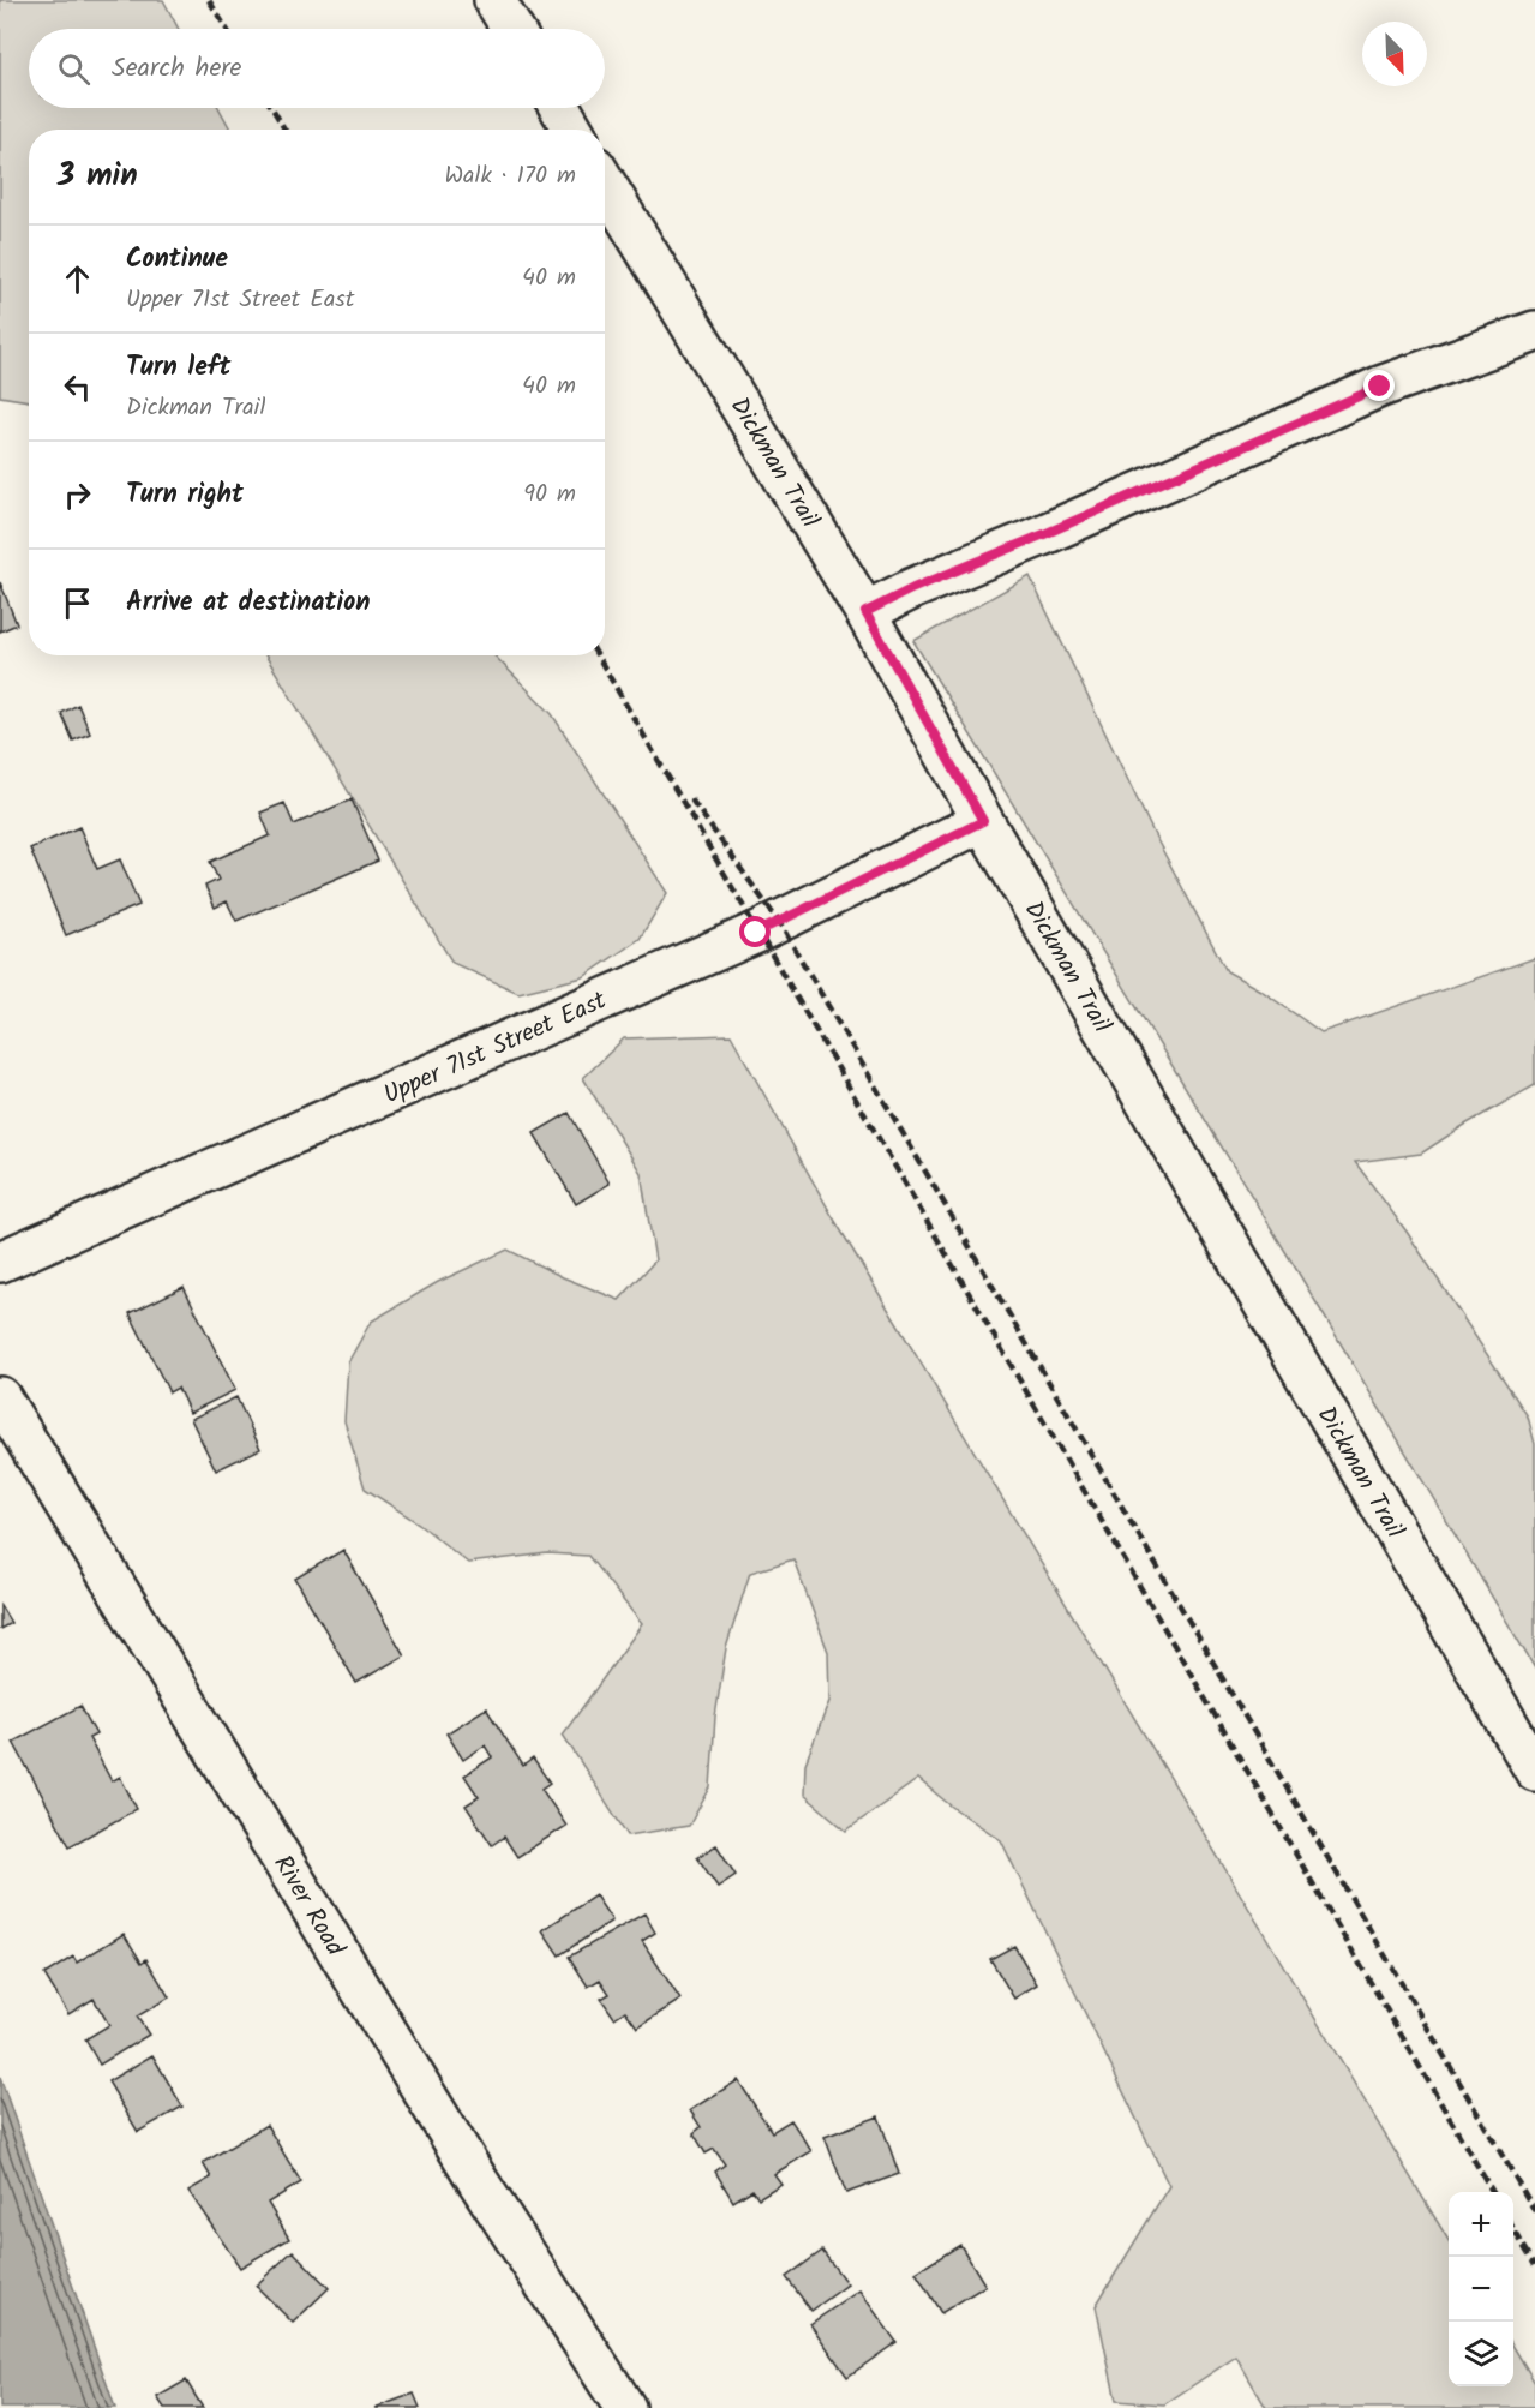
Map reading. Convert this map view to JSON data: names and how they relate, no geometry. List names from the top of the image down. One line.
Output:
{"streets":{"street":["Dickman Trail","Upper 71st Street East","River Road"]},"crossings":[["Dickman Trail","Upper 71st Street East"]],"north":"bottom right","page":{"search":"Search here","heading":["3 min","Walk · 170 m"],"list":[["Continue","Upper 71st Street East","40 m"],["Turn left","Dickman Trail","40 m"],["Turn right","90 m"],"Arrive at destination"],"map_buttons":["+","−"]}}
